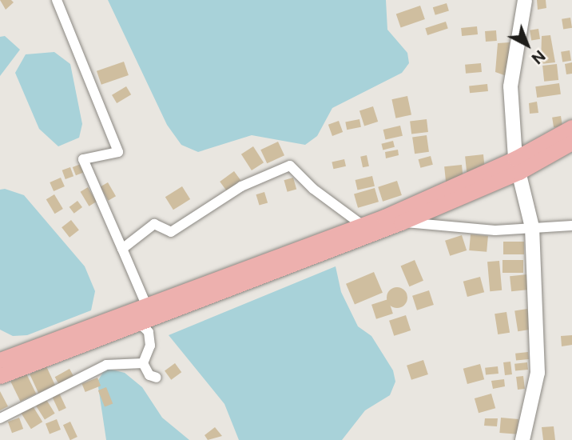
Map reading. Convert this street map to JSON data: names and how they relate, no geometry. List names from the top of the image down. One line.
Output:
{"north":"bottom right"}
